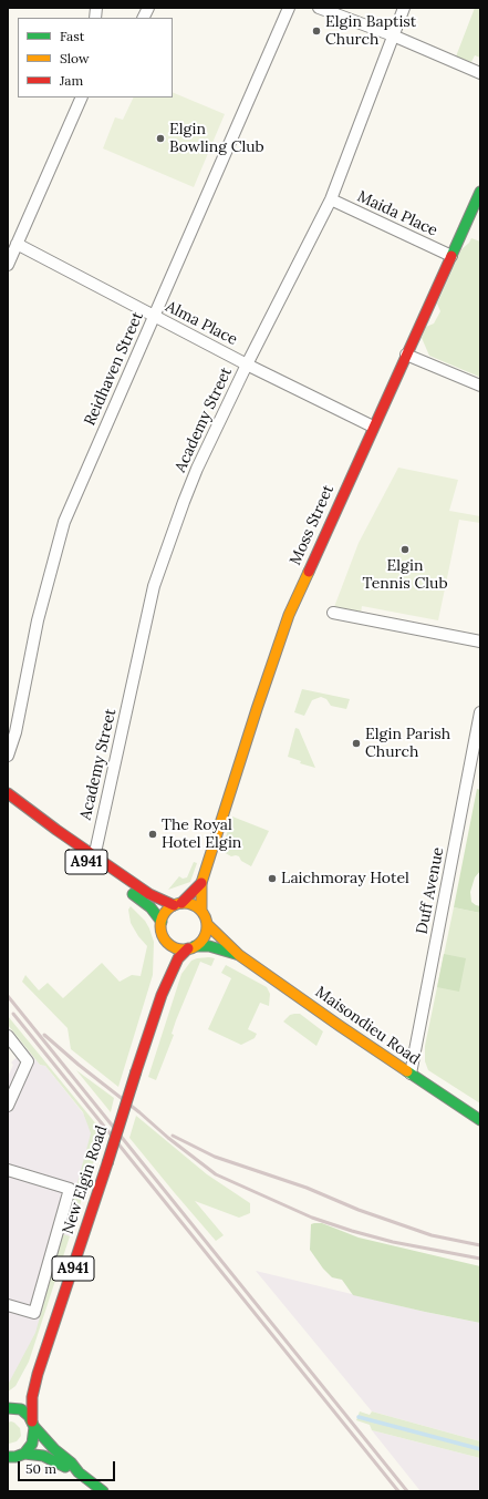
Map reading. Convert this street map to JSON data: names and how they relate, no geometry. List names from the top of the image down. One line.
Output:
{"streets":{"street":["Maida Place","Alma Place","Reidhaven Street","Academy Street","Moss Street","A941","Duff Avenue","Maisondieu Road","New Elgin Road"]},"crossings":[["Maida Place","Academy Street"],["Maida Place","Moss Street"],["Alma Place","Reidhaven Street"],["Alma Place","Academy Street"],["Alma Place","Moss Street"],["Academy Street","A941"],["Moss Street","A941"],["Moss Street","Maisondieu Road"],["Moss Street","New Elgin Road"],["A941","Maisondieu Road"],["A941","New Elgin Road"],["Duff Avenue","Maisondieu Road"],["Maisondieu Road","New Elgin Road"]],"places":["Elgin Baptist Church","Elgin Bowling Club","Elgin Tennis Club","Elgin Parish Church","The Royal Hotel Elgin","Laichmoray Hotel"],"legend":["Fast","Slow","Jam"],"scale_bar":"50 m"}
